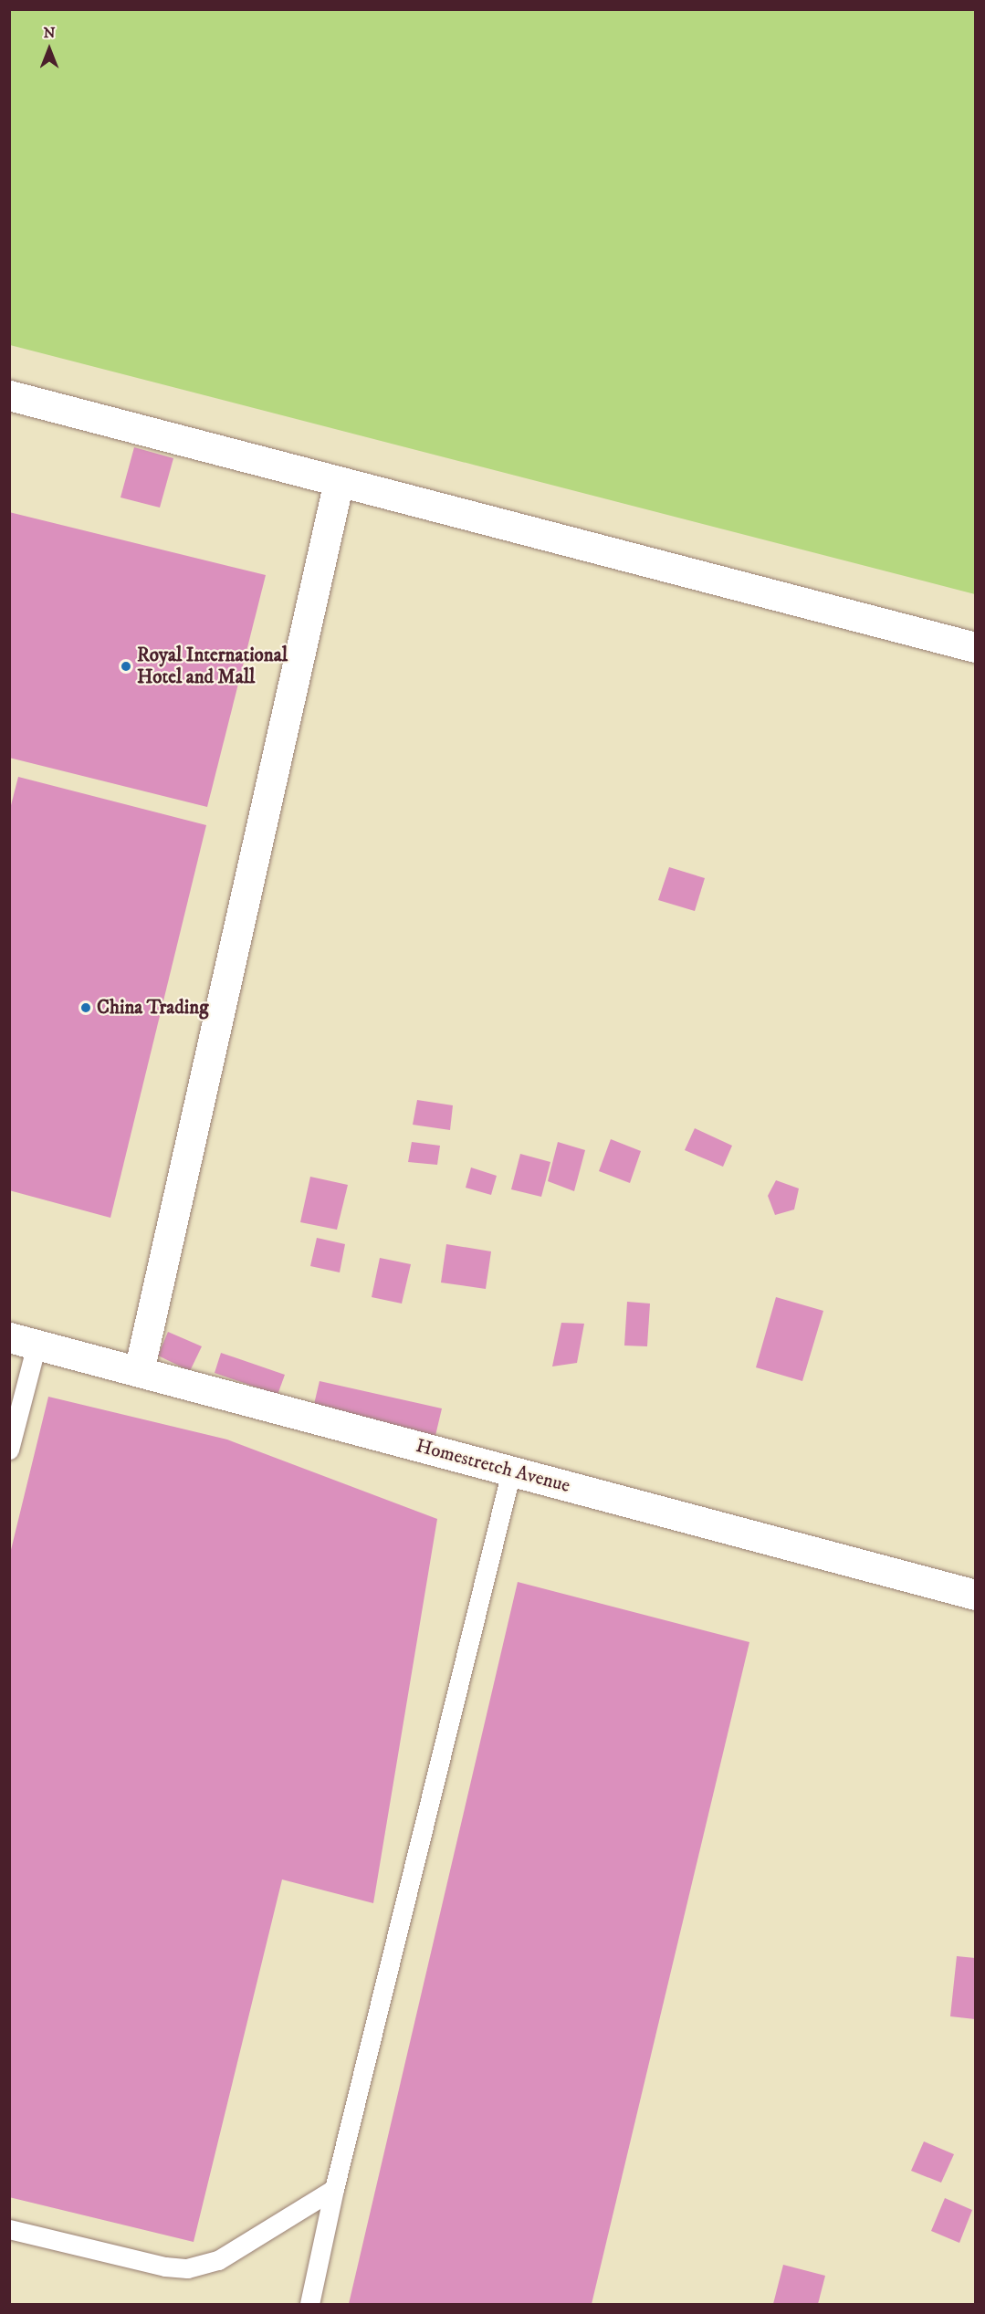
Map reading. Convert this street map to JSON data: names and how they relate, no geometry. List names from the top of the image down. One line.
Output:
{"streets":{"street":["Homestretch Avenue"]},"places":["Royal International Hotel and Mall","China Trading"],"north":"top"}
